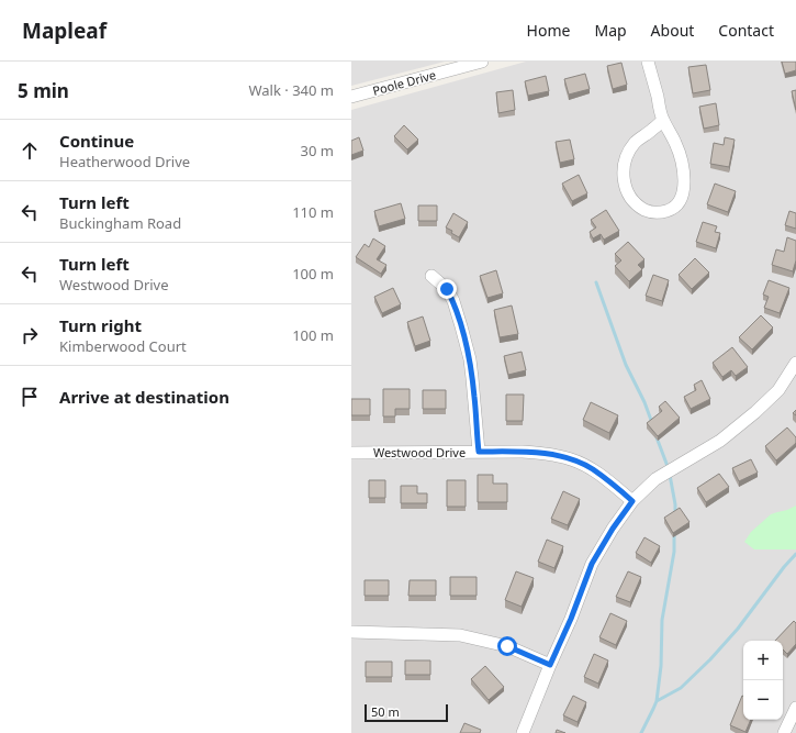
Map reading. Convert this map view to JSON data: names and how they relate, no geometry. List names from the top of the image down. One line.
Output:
{"streets":{"street":["Poole Drive","Westwood Drive"]},"scale_bar":"50 m","page":{"header":"Mapleaf","nav":["Home","Map","About","Contact"],"heading":["5 min","Walk · 340 m"],"list":[["Continue","Heatherwood Drive","30 m"],["Turn left","Buckingham Road","110 m"],["Turn left","Westwood Drive","100 m"],["Turn right","Kimberwood Court","100 m"],"Arrive at destination"],"map_buttons":["+","−"],"scale":"50 m"}}
